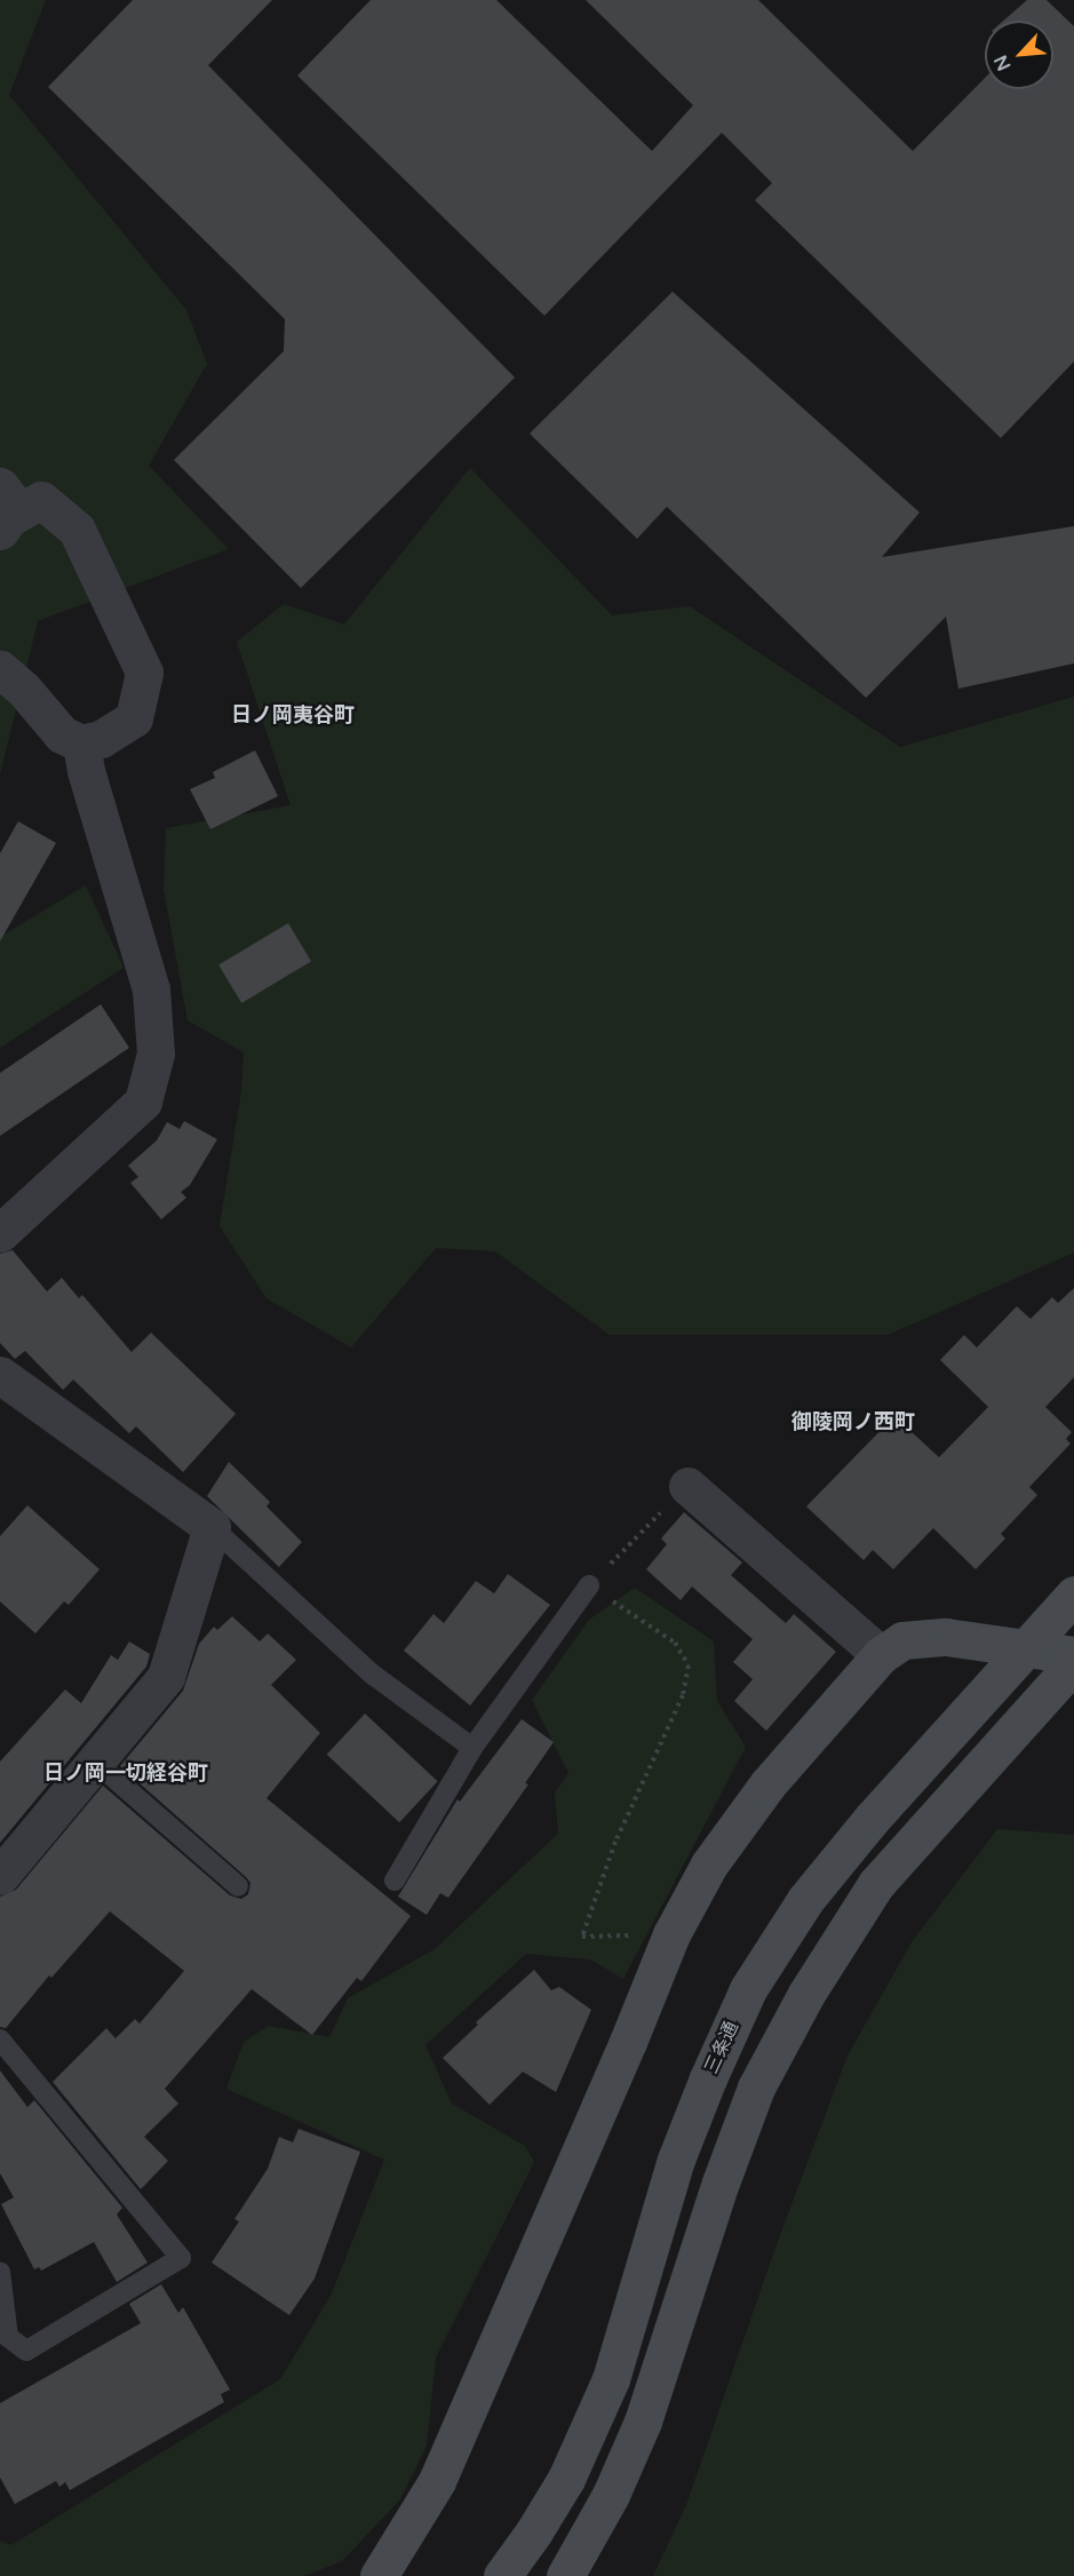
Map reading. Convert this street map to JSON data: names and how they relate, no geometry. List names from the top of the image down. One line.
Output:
{"streets":{"main road":["三条通"]},"districts":["日ノ岡夷谷町","御陵岡ノ西町","日ノ岡一切経谷町"],"north":"bottom left"}
